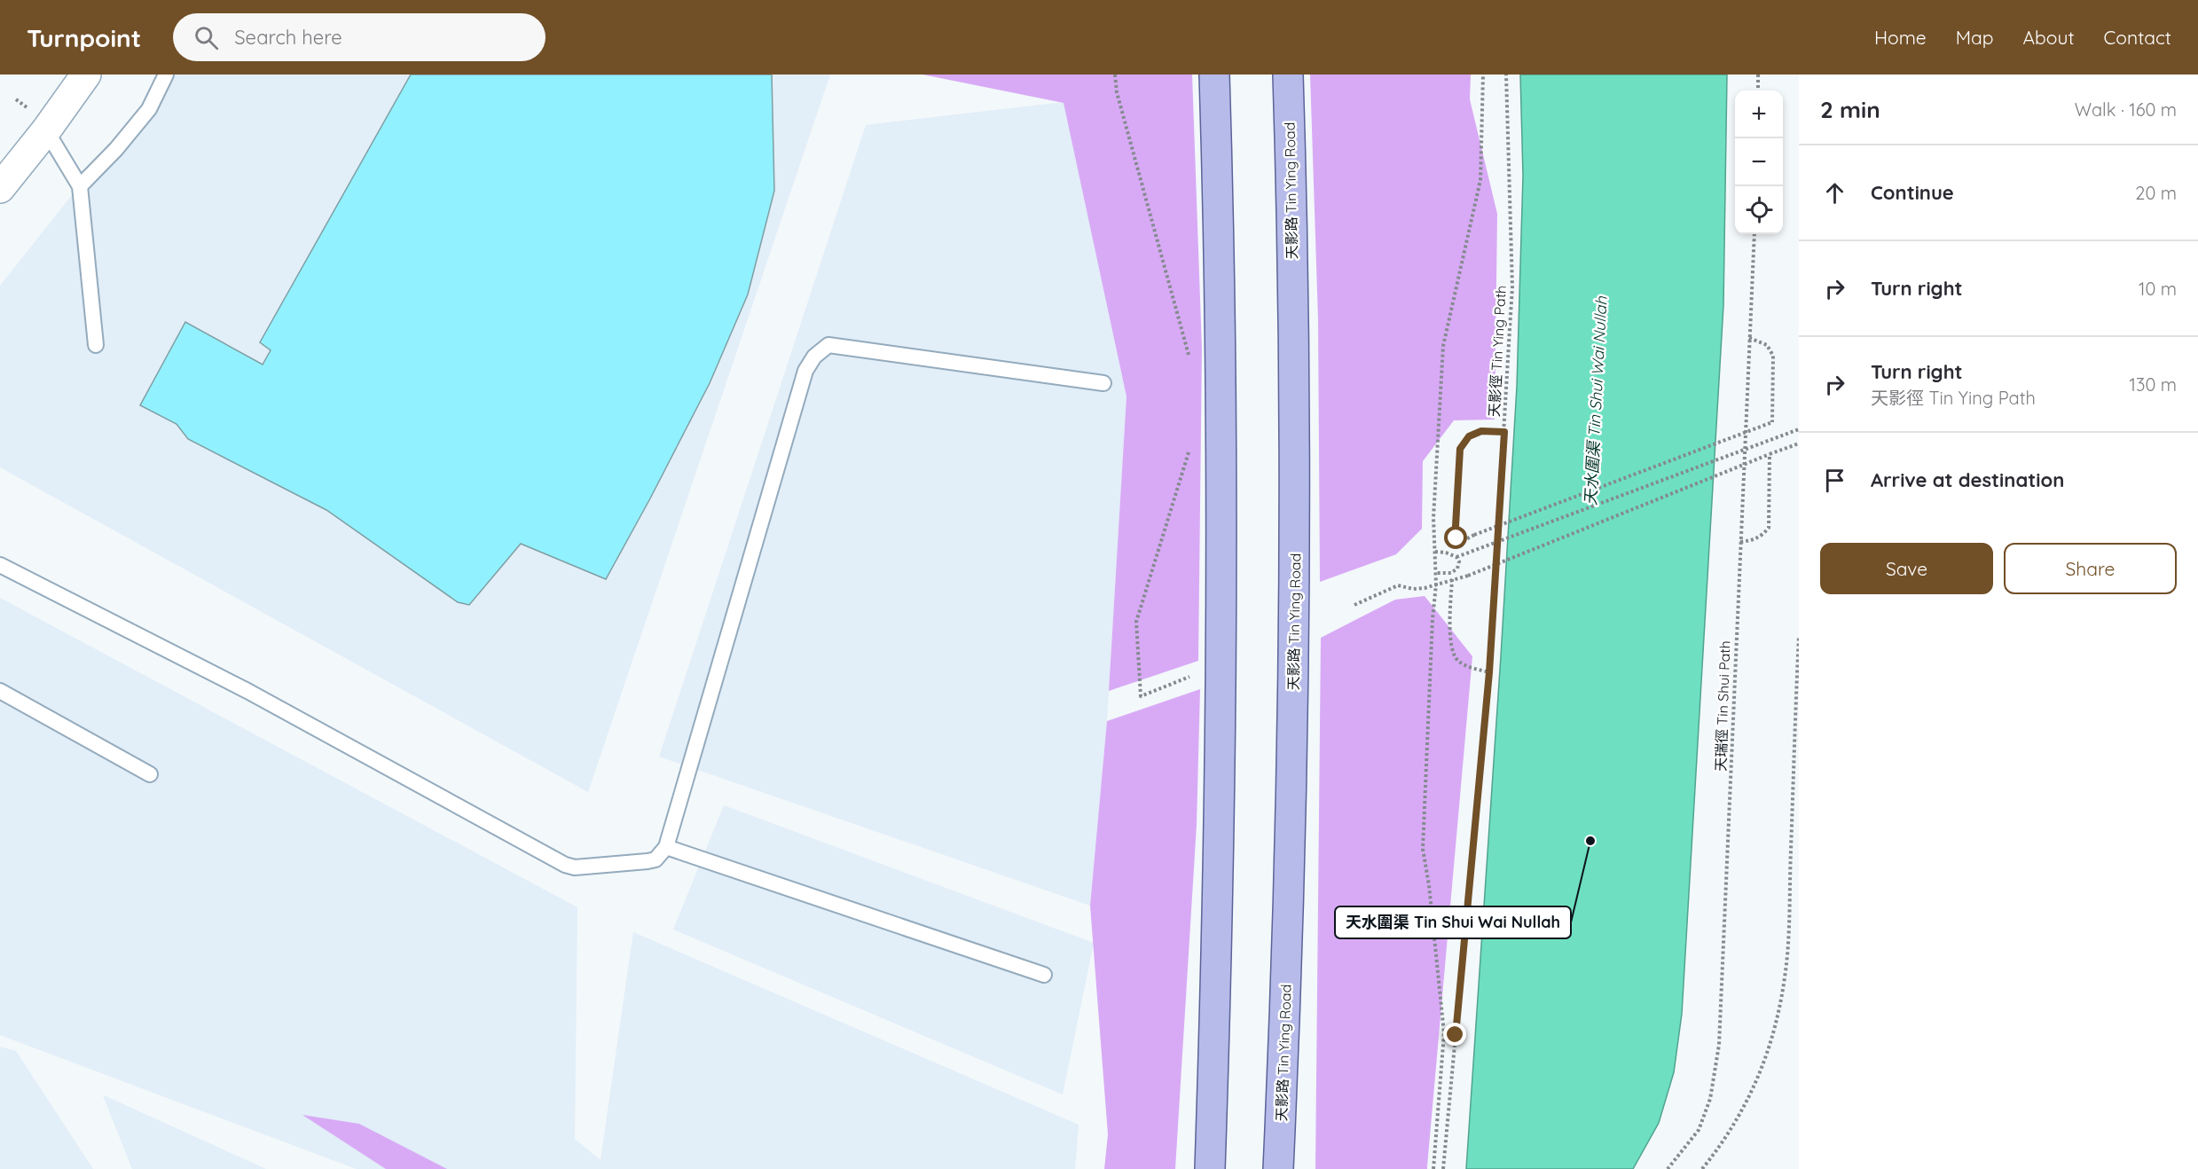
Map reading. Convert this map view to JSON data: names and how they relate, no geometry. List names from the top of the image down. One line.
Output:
{"streets":{"main road":["天影路 Tin Ying Road"],"path":["天影徑 Tin Ying Path","天瑞徑 Tin Shui Path"]},"water":["天水圍渠 Tin Shui Wai Nullah"],"places":["天水圍渠 Tin Shui Wai Nullah"],"page":{"header":"Turnpoint","search":"Search here","nav":["Home","Map","About","Contact"],"heading":["2 min","Walk · 160 m"],"map_buttons":["+","−"],"list":[["Continue","20 m"],["Turn right","10 m"],["Turn right","天影徑 Tin Ying Path","130 m"],"Arrive at destination"],"buttons":["Save","Share"]}}
